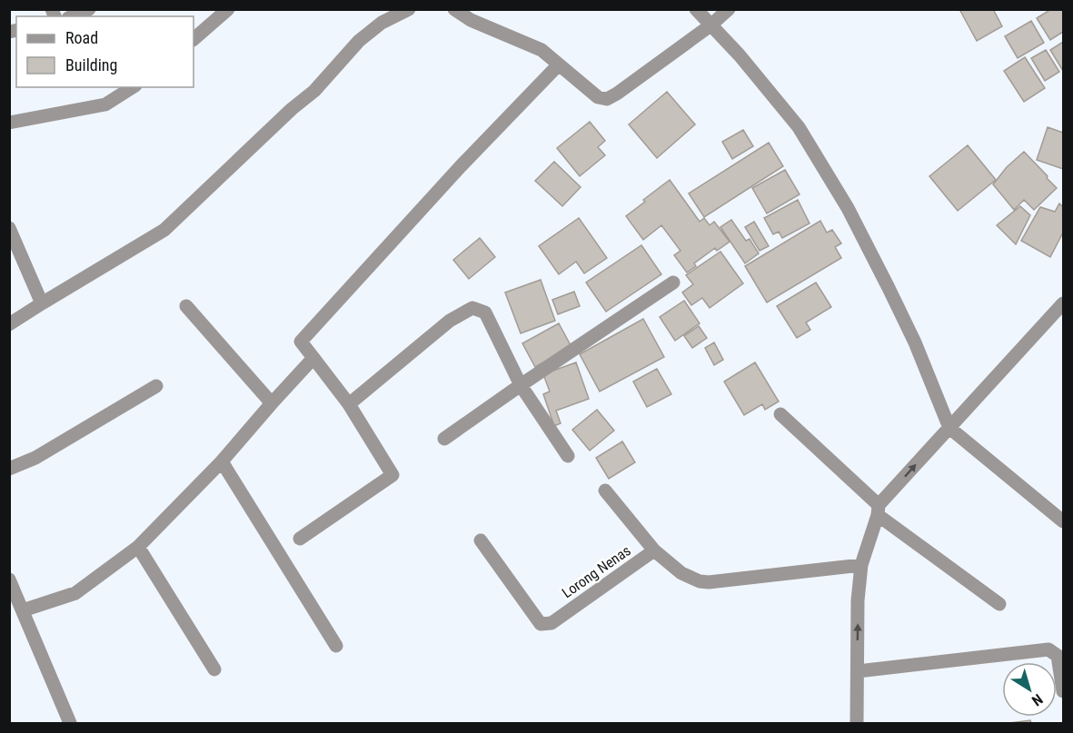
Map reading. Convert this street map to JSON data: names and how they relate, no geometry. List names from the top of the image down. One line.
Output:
{"streets":{"street":["Lorong Nenas"]},"legend":["Road","Building"],"north":"bottom right"}
